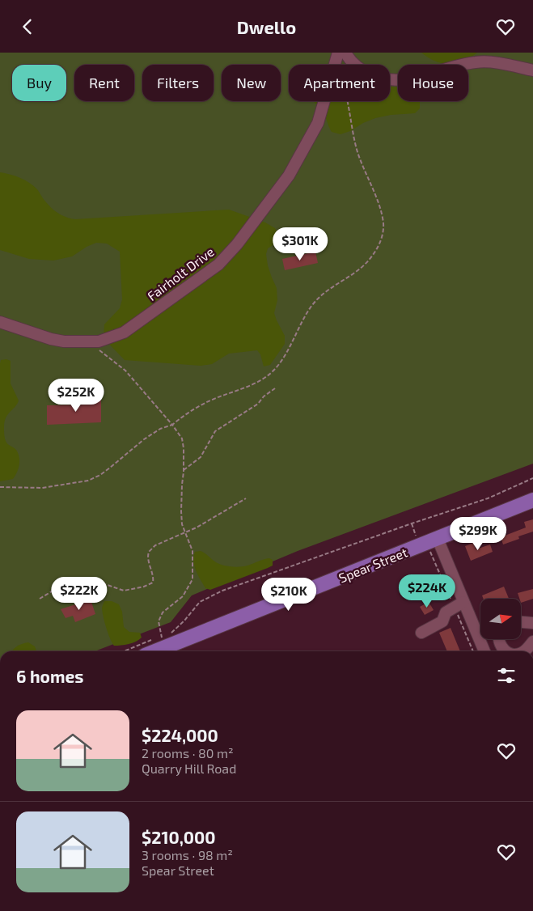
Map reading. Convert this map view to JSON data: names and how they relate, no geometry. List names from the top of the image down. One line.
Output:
{"streets":{"main road":["Spear Street"],"street":["Fairholt Drive"]},"north":"right","page":{"header":"Dwello","chip":["Buy","Rent","Filters","New","Apartment","House"],"price":["$301K","$252K","$299K","$224K","$222K","$210K"],"heading":"6 homes","list":[{"name":"$224,000","note":"2 rooms · 80 m² · Quarry Hill Road"},{"name":"$210,000","note":"3 rooms · 98 m² · Spear Street"}]}}
